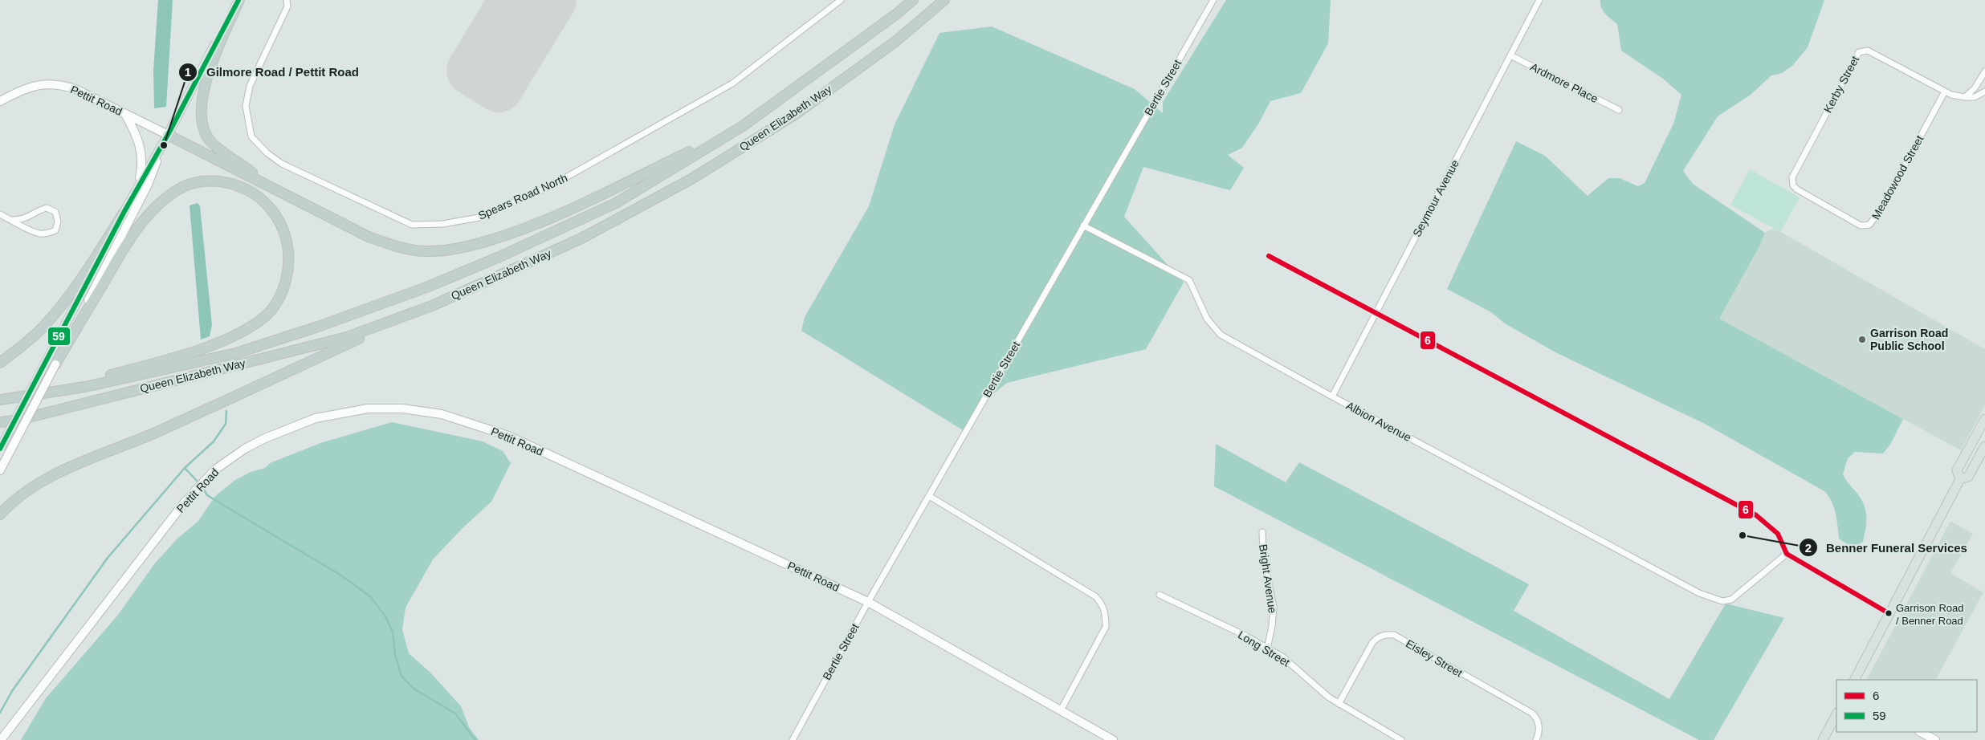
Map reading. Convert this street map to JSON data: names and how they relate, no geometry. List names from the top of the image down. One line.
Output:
{"streets":{"highway":["Queen Elizabeth Way"],"street":["Ardmore Place","Kerby Street","Bertie Street","Pettit Road","Meadowood Street","Spears Road North","Seymour Avenue","Albion Avenue","Bright Avenue","Long Street","Eisley Street"]},"crossings":[["Ardmore Place","Seymour Avenue"],["Kerby Street","Meadowood Street"],["Bertie Street","Pettit Road"],["Bertie Street","Albion Avenue"],["Seymour Avenue","Albion Avenue"],["Bright Avenue","Long Street"],["Long Street","Eisley Street"]],"places":["Gilmore Road / Pettit Road","Garrison Road Public School","Benner Funeral Services","Garrison Road / Benner Road"],"lines":["transit line 59","transit line 6"],"legend":["6","59"]}
